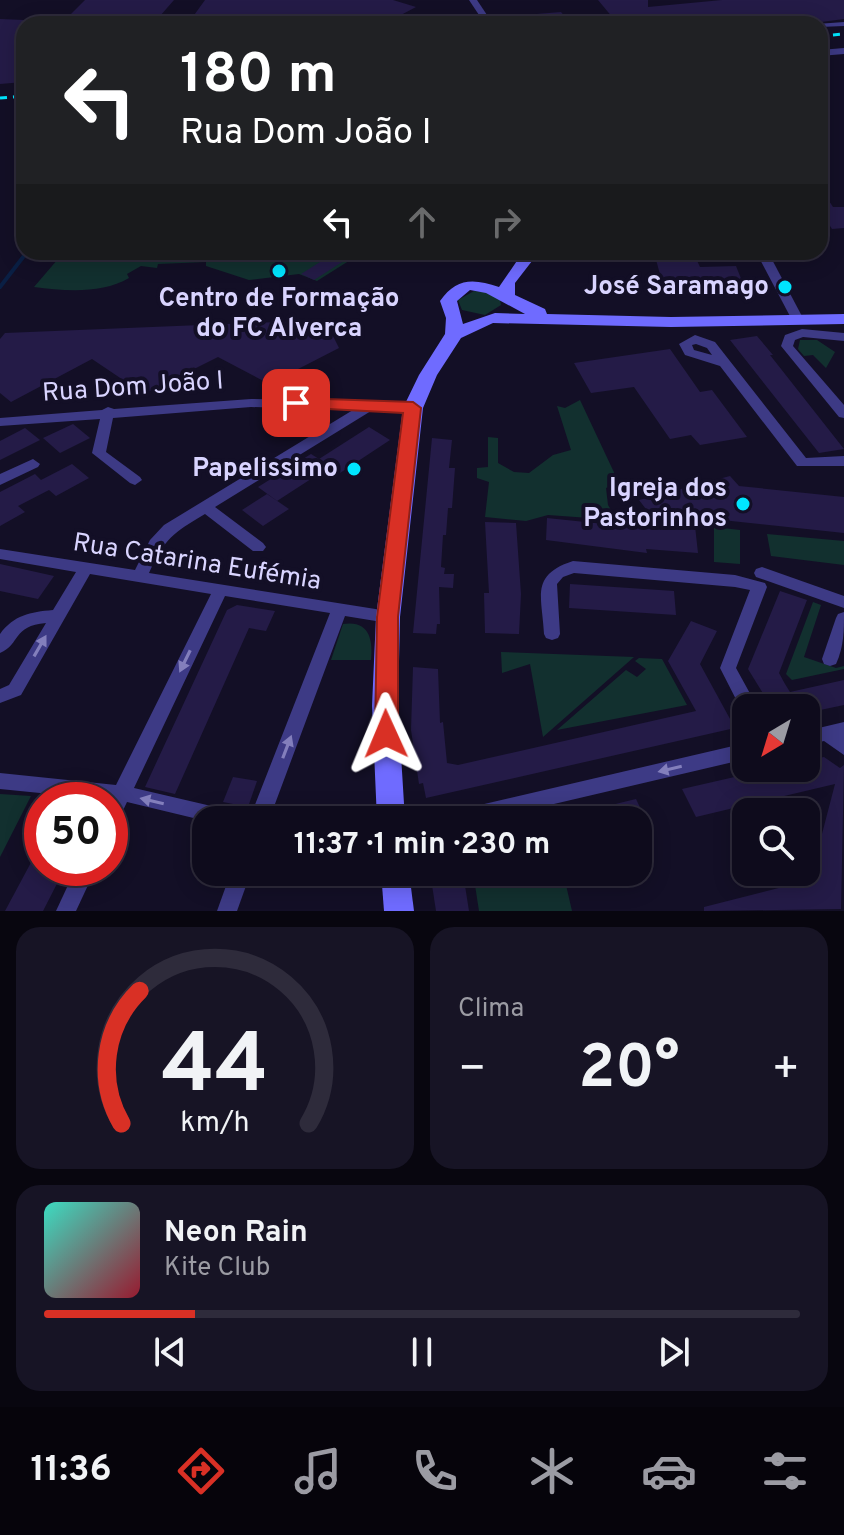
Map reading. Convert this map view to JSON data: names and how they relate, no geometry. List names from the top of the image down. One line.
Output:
{"streets":{"street":["Rua Dom João I","Rua Catarina Eufémia"]},"places":["Centro de Formação do FC Alverca","José Saramago","Papelissimo","Igreja dos Pastorinhos"],"north":"bottom left","page":{"turn":["180 m","Rua Dom João I"],"limit":"50","trip":"11:37 · 1 min · 230 m","tile":"Clima","heat":["−","20°","+"],"song":["Neon Rain","Kite Club"],"tabs":"11:36","gauge":["44","km/h"]}}
